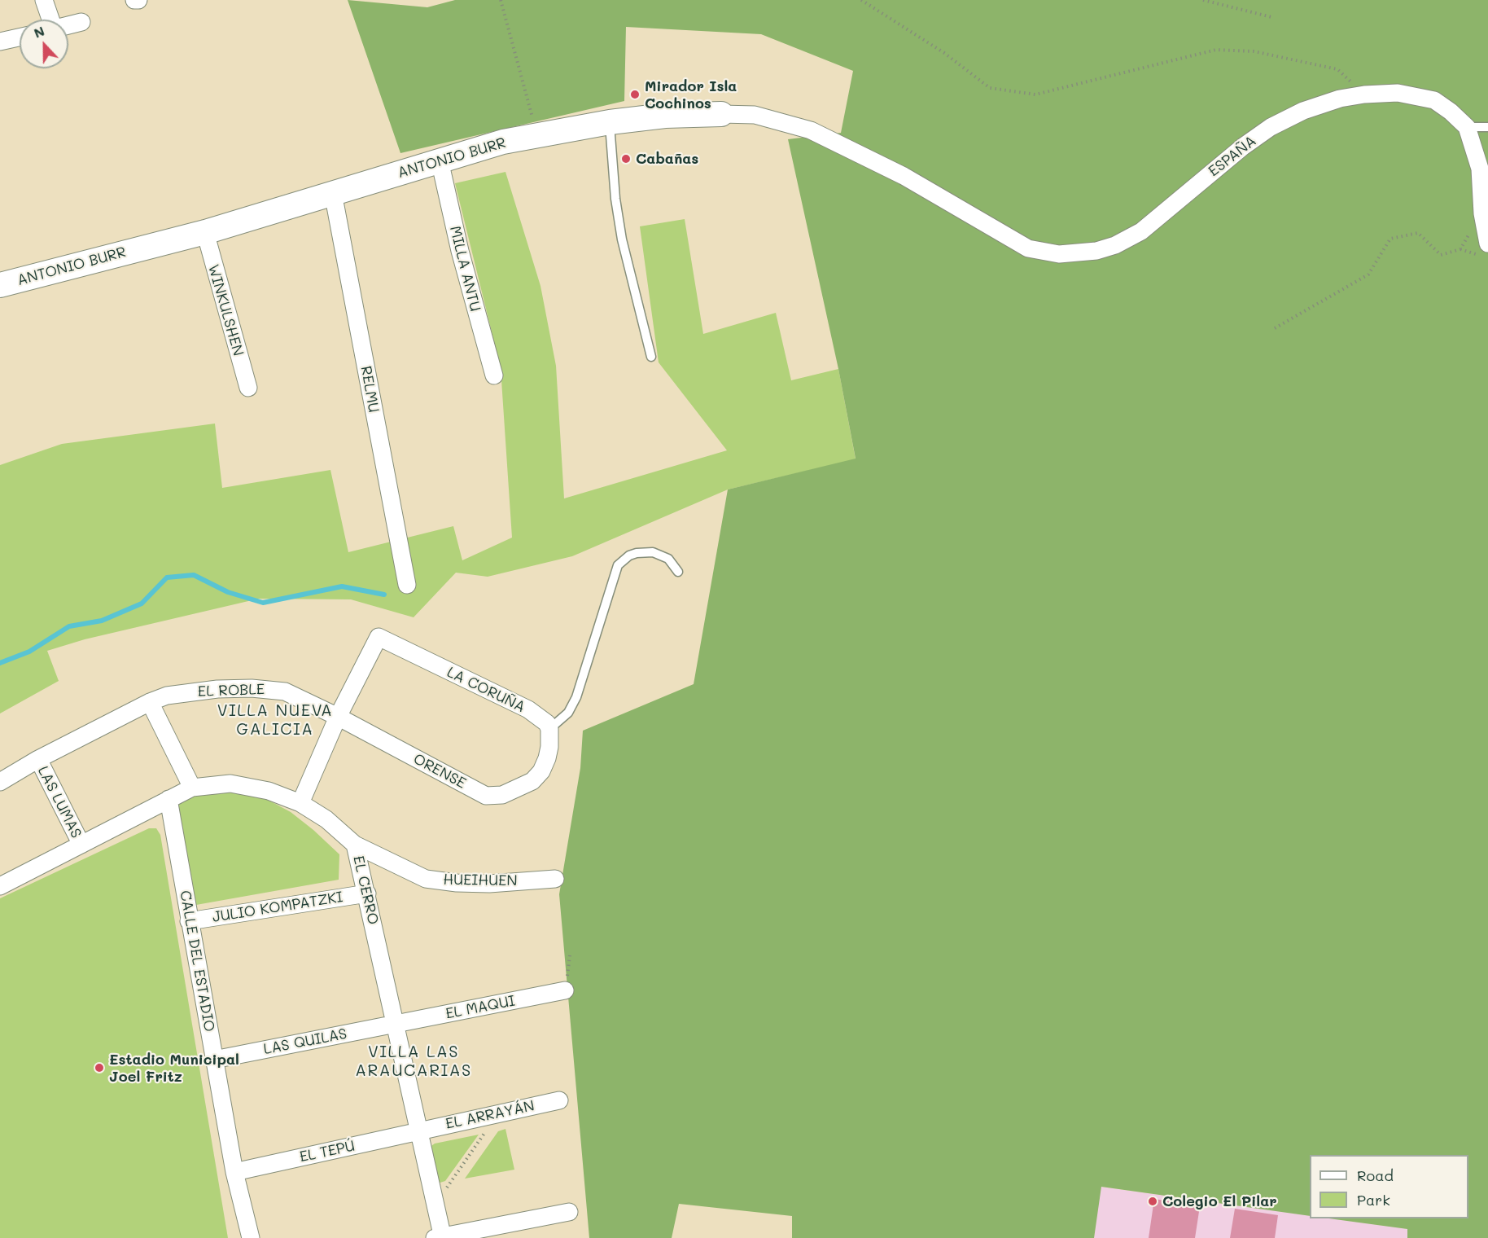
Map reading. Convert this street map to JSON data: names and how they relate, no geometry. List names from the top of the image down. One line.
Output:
{"streets":{"street":["ESPAÑA","ANTONIO BURR","MILLA ANTU","WINKULSHEN","RELMU","LA CORUÑA","EL ROBLE","ORENSE","LAS LUMAS","HUEIHUEN","EL CERRO","JULIO KOMPATZKI","CALLE DEL ESTADIO","EL MAQUI","LAS QUILAS","EL ARRAYÁN","EL TEPÚ"]},"crossings":[["ESPAÑA","ANTONIO BURR"],["ANTONIO BURR","MILLA ANTU"],["ANTONIO BURR","WINKULSHEN"],["ANTONIO BURR","RELMU"],["LA CORUÑA","EL ROBLE"],["LA CORUÑA","ORENSE"],["EL ROBLE","ORENSE"],["EL ROBLE","LAS LUMAS"],["LAS LUMAS","EL CERRO"],["HUEIHUEN","EL CERRO"],["EL CERRO","JULIO KOMPATZKI"],["EL CERRO","CALLE DEL ESTADIO"],["EL CERRO","EL MAQUI"],["EL CERRO","LAS QUILAS"],["EL CERRO","EL ARRAYÁN"],["EL CERRO","EL TEPÚ"],["JULIO KOMPATZKI","CALLE DEL ESTADIO"],["CALLE DEL ESTADIO","LAS QUILAS"],["CALLE DEL ESTADIO","EL TEPÚ"],["EL MAQUI","LAS QUILAS"],["EL ARRAYÁN","EL TEPÚ"]],"districts":["VILLA NUEVA GALICIA","VILLA LAS ARAUCARIAS"],"places":["Mirador Isla Cochinos","Cabañas","Estadio Municipal Joel Fritz","Colegio El Pilar"],"legend":["Road","Park"],"north":"top"}
